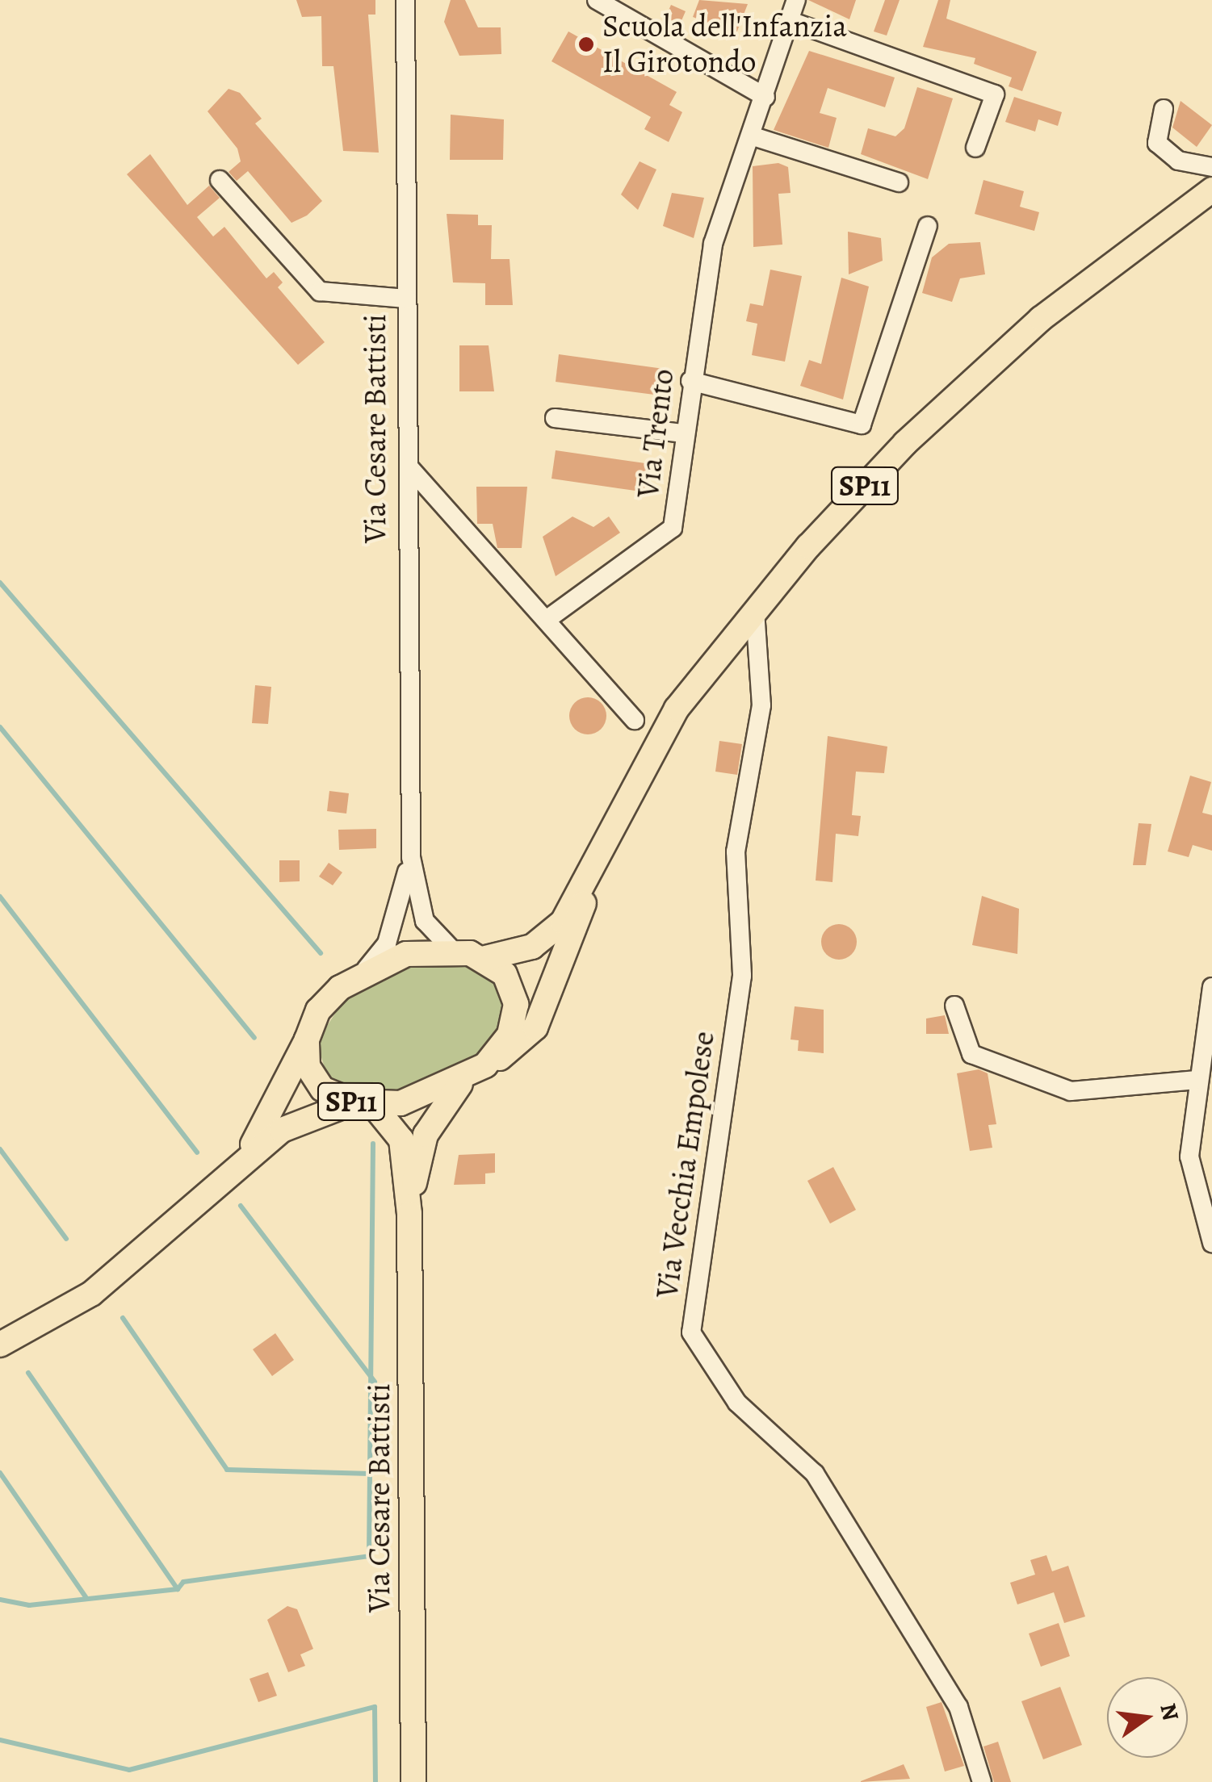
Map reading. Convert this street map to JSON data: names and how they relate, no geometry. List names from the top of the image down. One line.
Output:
{"streets":{"main road":["Via Cesare Battisti","SP11"],"street":["Via Trento","Via Vecchia Empolese"]},"crossings":[["Via Cesare Battisti","SP11"],["SP11","Via Vecchia Empolese"]],"places":["Scuola dell'Infanzia Il Girotondo"],"north":"right"}
